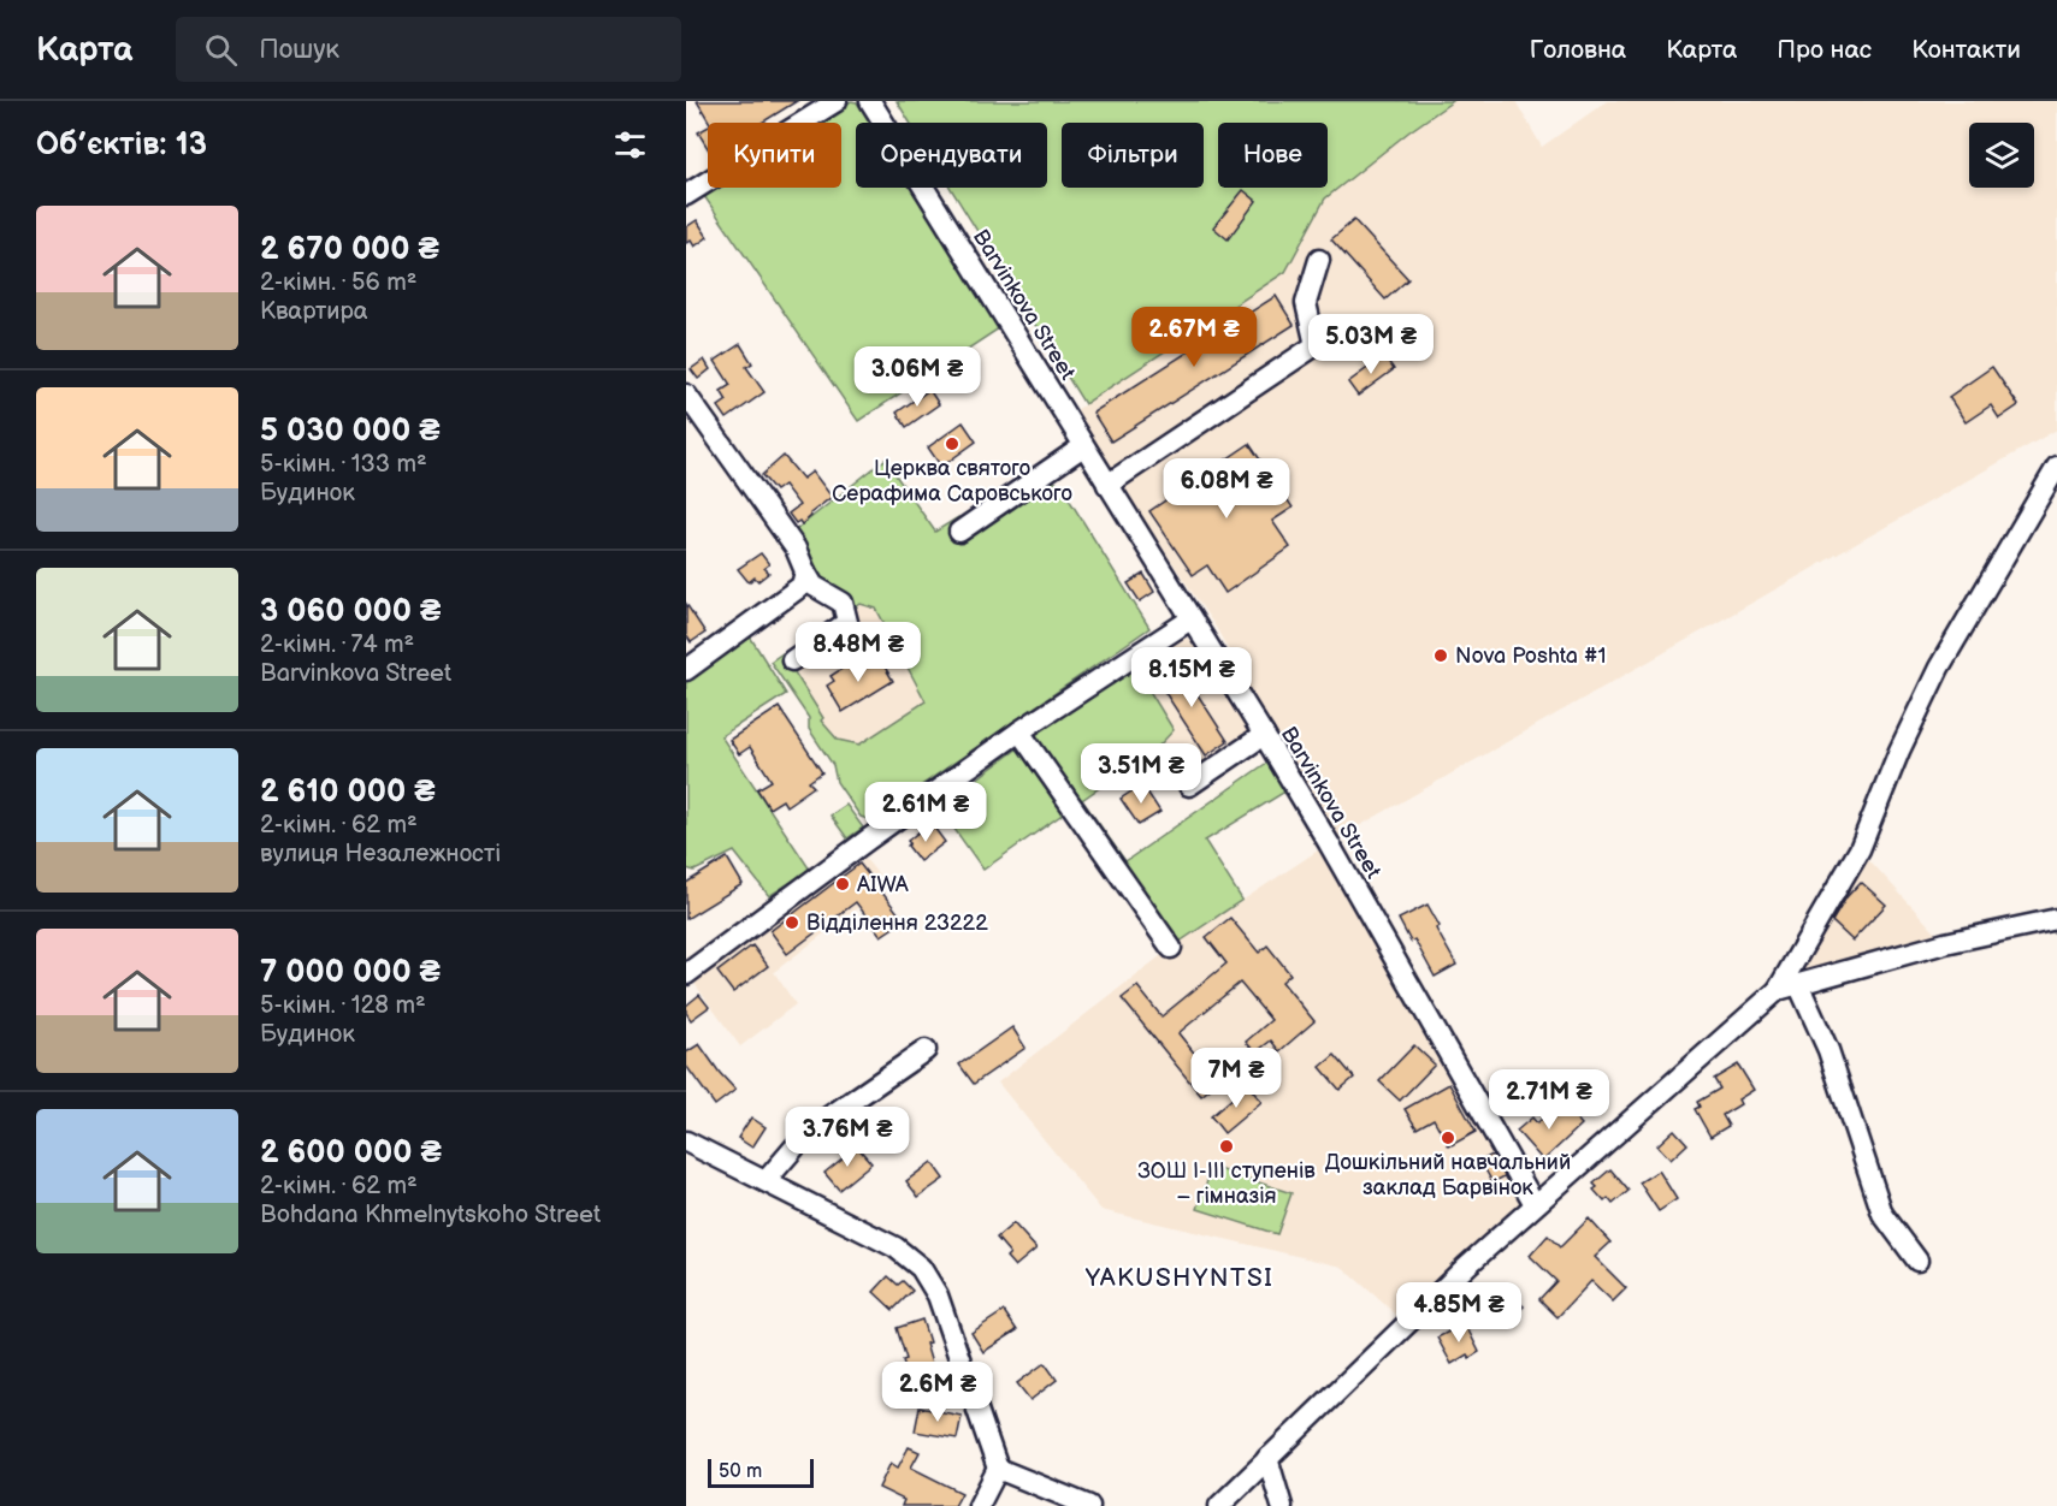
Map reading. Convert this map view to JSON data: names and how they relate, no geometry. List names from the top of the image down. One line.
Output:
{"streets":{"street":["Barvinkova Street"]},"districts":["YAKUSHYNTSI"],"places":["Церква святого Серафима Саровського","Nova Poshta #1","AIWA","Відділення 23222","Дошкільний навчальний заклад Барвінок","ЗОШ І-ІІІ ступенів – гімназія"],"scale_bar":"50 m","page":{"header":"Карта","search":"Пошук","nav":["Головна","Карта","Про нас","Контакти"],"heading":"Об’єктів: 13","chip":["Купити","Орендувати","Фільтри","Нове"],"list":[{"name":"2 670 000 ₴","note":"2-кімн. · 56 m² · Квартира"},{"name":"5 030 000 ₴","note":"5-кімн. · 133 m² · Будинок"},{"name":"3 060 000 ₴","note":"2-кімн. · 74 m² · Barvinkova Street"},{"name":"2 610 000 ₴","note":"2-кімн. · 62 m² · вулиця Незалежності"},{"name":"7 000 000 ₴","note":"5-кімн. · 128 m² · Будинок"},{"name":"2 600 000 ₴","note":"2-кімн. · 62 m² · Bohdana Khmelnytskoho Street"}],"price":["2.67M ₴","5.03M ₴","3.06M ₴","6.08M ₴","8.48M ₴","8.15M ₴","3.51M ₴","2.61M ₴","7M ₴","2.71M ₴","3.76M ₴","4.85M ₴","2.6M ₴"],"scale":"50 m"}}
